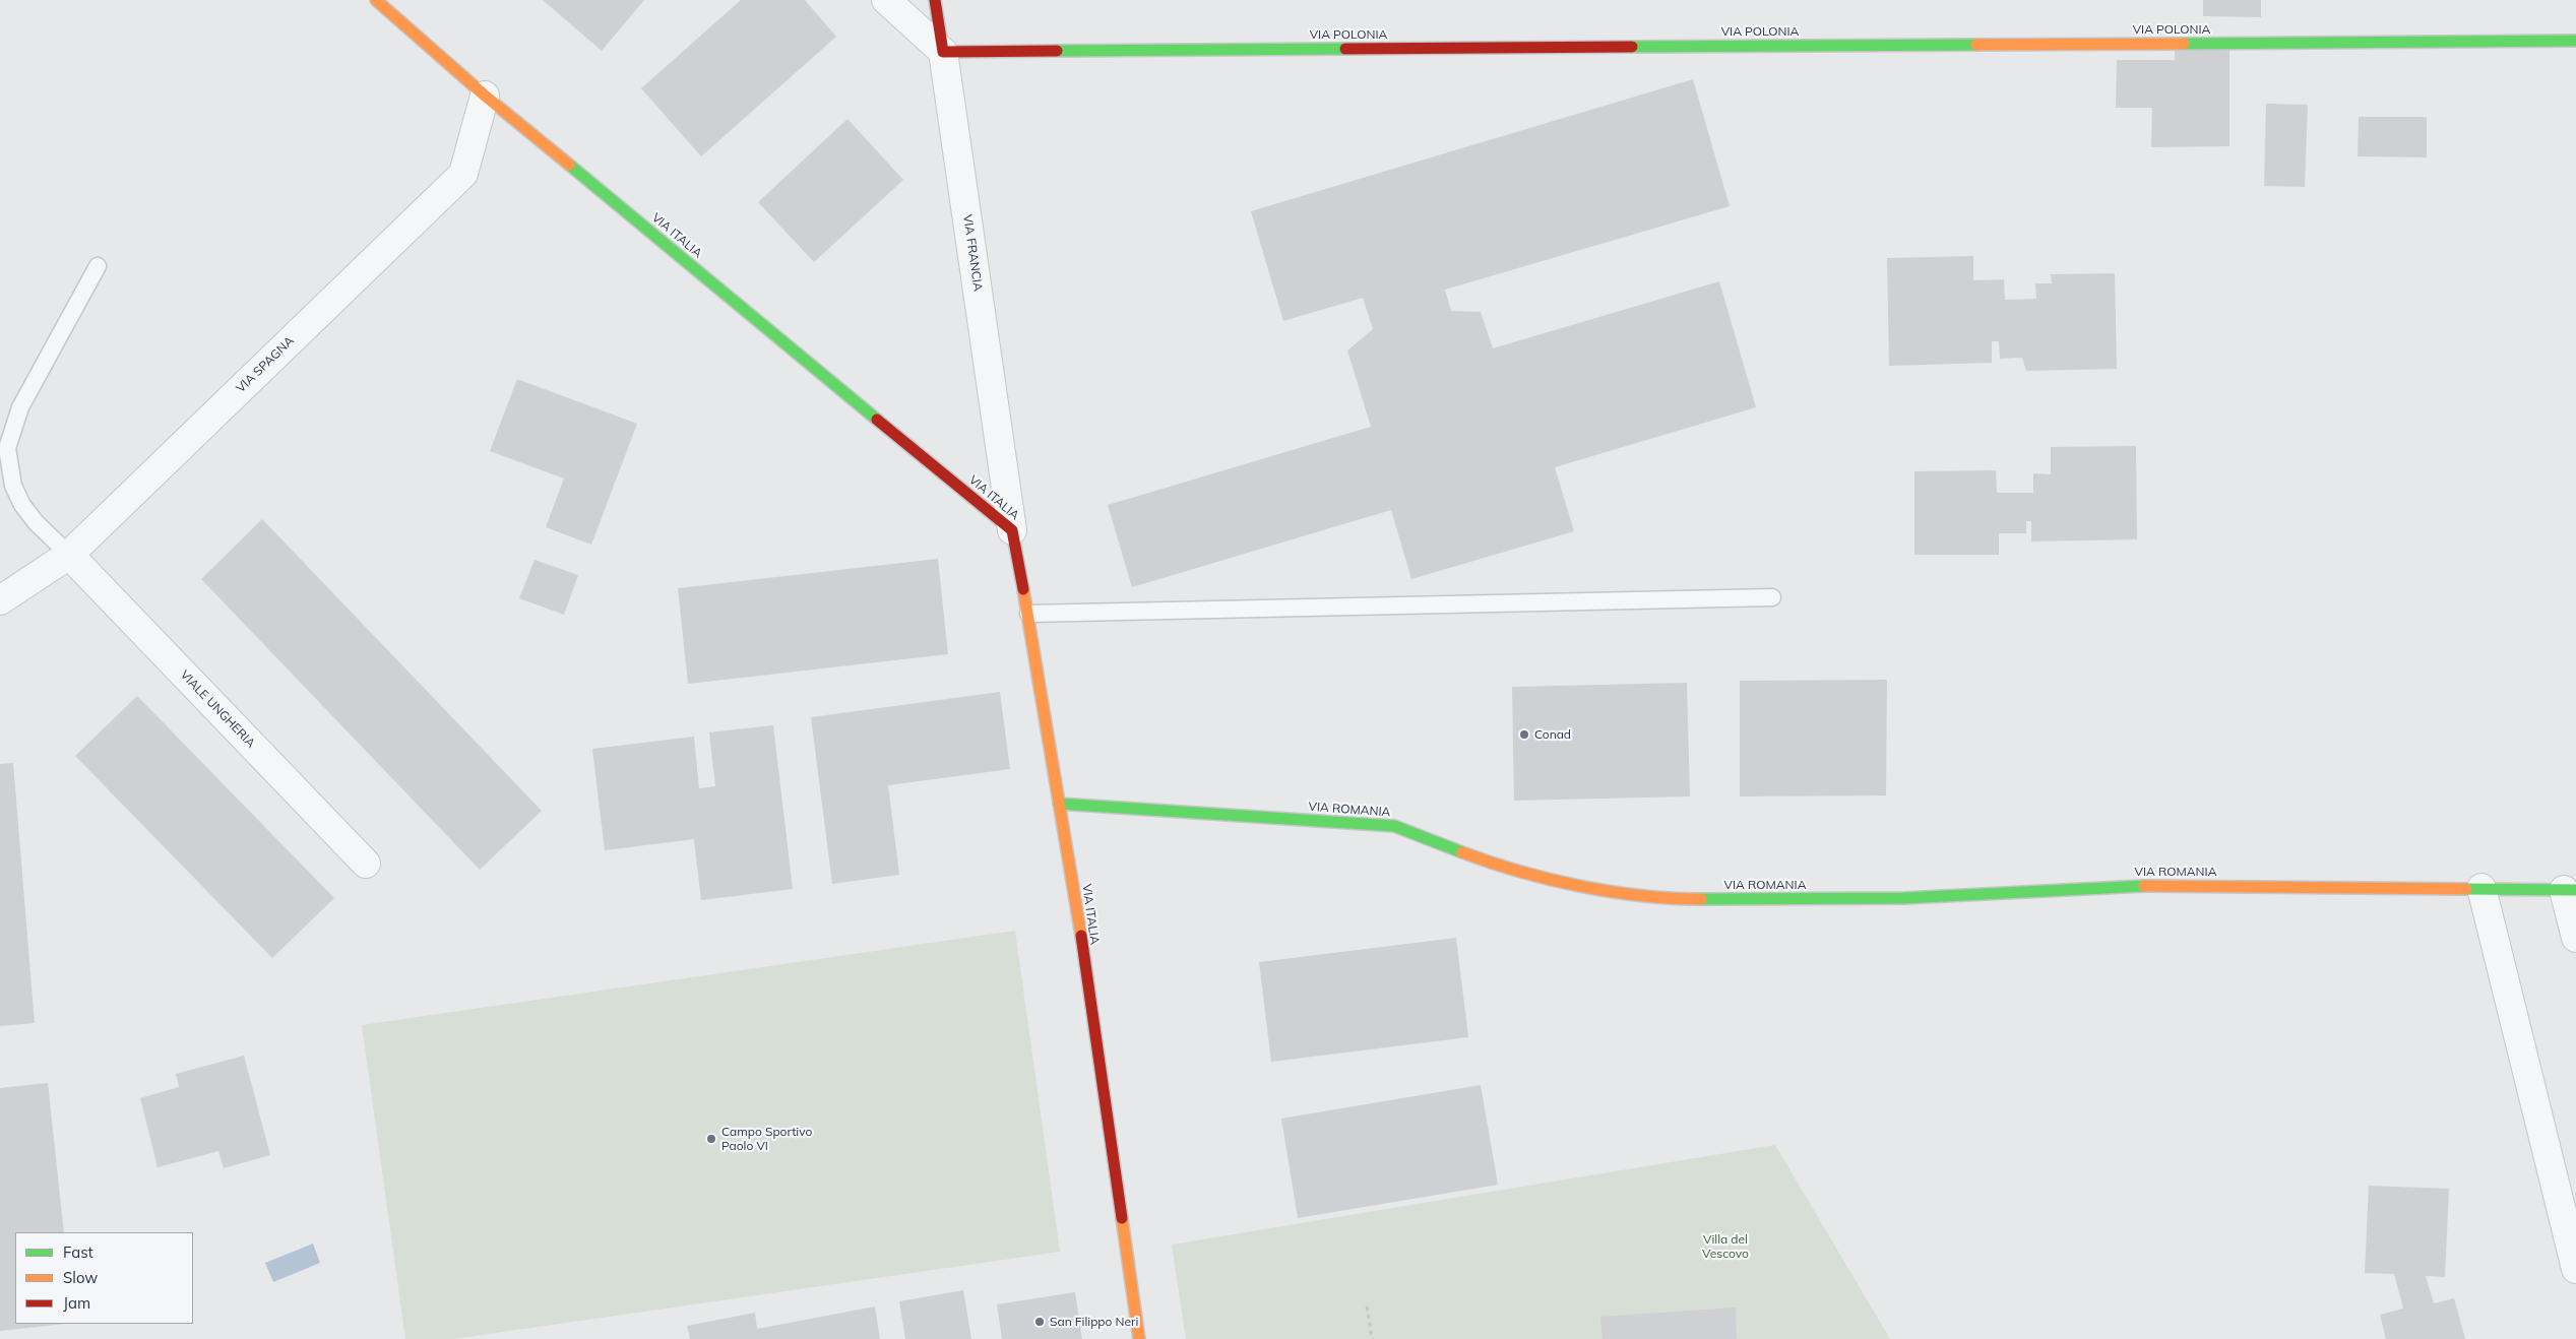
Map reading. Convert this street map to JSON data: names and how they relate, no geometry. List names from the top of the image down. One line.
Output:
{"streets":{"street":["VIA POLONIA","VIA ITALIA","VIA FRANCIA","VIA SPAGNA","VIALE UNGHERIA","VIA ROMANIA"]},"crossings":[["VIA POLONIA","VIA FRANCIA"],["VIA ITALIA","VIA FRANCIA"],["VIA ITALIA","VIA SPAGNA"],["VIA ITALIA","VIA ROMANIA"],["VIA SPAGNA","VIALE UNGHERIA"]],"parks":["Villa del Vescovo"],"places":["Conad","Campo Sportivo Paolo VI","San Filippo Neri"],"legend":["Fast","Slow","Jam"]}
